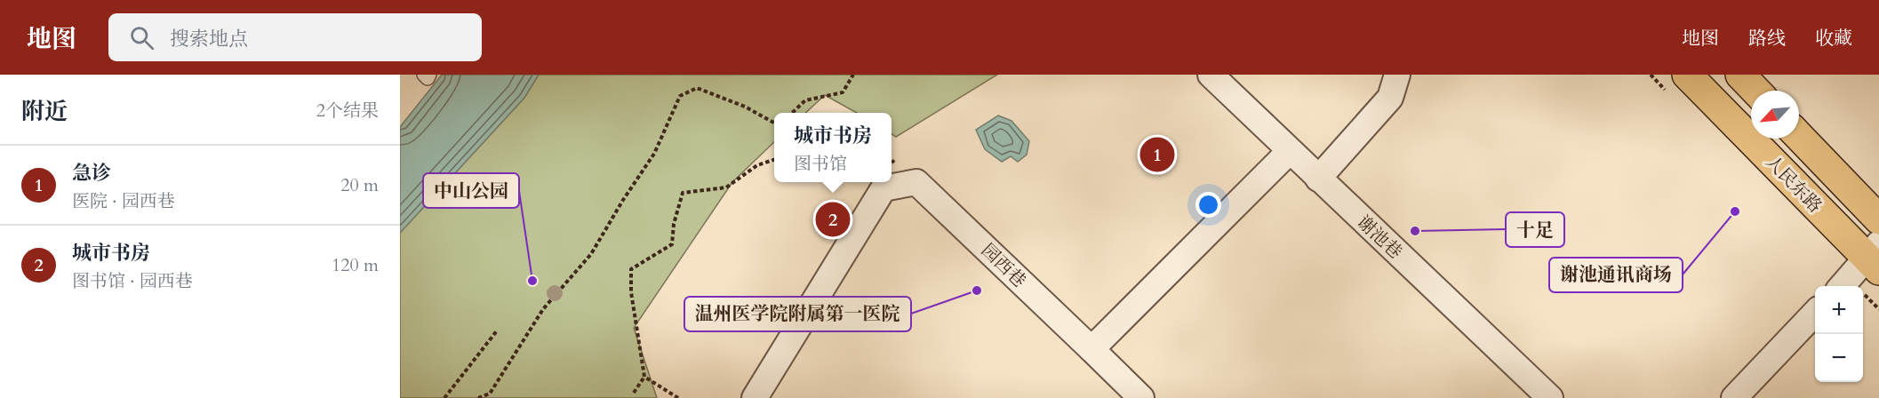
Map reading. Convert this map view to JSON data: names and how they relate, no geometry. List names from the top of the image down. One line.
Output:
{"streets":{"highway":["人民东路"],"street":["谢池巷","园西巷"]},"places":["谢池通讯商场","十足","中山公园","温州医学院附属第一医院"],"north":"bottom left","page":{"header":"地图","search":"搜索地点","nav":["地图","路线","收藏"],"heading":["附近","2个结果"],"popup":["城市书房","图书馆"],"pins":["1","2"],"list":[{"mark":"1","name":"急诊","note":"医院 · 园西巷","value":"20 m"},{"mark":"2","name":"城市书房","note":"图书馆 · 园西巷","value":"120 m"}],"map_buttons":["+","−"]}}
